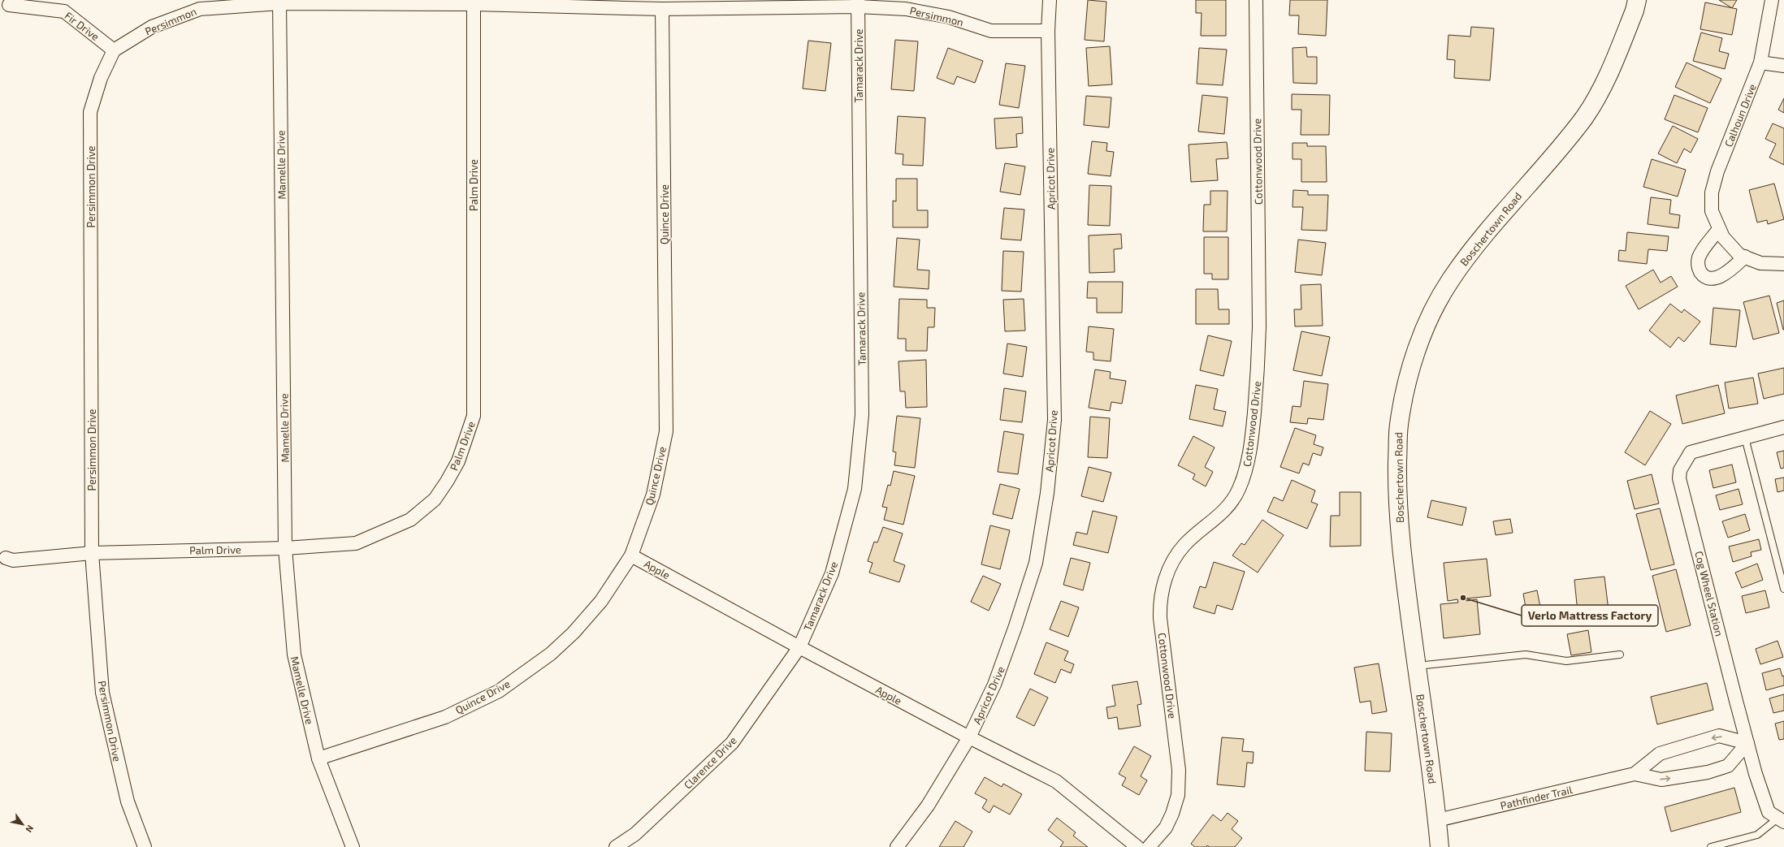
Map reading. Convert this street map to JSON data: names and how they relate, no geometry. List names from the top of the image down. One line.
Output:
{"streets":{"street":["Persimmon","Fir Drive","Tamarack Drive","Calhoun Drive","Cottonwood Drive","Mamelle Drive","Apricot Drive","Palm Drive","Persimmon Drive","Quince Drive","Boschertown Road","Apple","Cog Wheel Station","Clarence Drive","Pathfinder Trail"]},"crossings":[["Persimmon","Fir Drive"],["Persimmon","Tamarack Drive"],["Persimmon","Mamelle Drive"],["Persimmon","Apricot Drive"],["Persimmon","Palm Drive"],["Persimmon","Persimmon Drive"],["Persimmon","Quince Drive"],["Fir Drive","Persimmon Drive"],["Tamarack Drive","Apple"],["Tamarack Drive","Clarence Drive"],["Mamelle Drive","Palm Drive"],["Mamelle Drive","Quince Drive"],["Apricot Drive","Apple"],["Palm Drive","Persimmon Drive"],["Quince Drive","Apple"],["Boschertown Road","Pathfinder Trail"],["Apple","Clarence Drive"],["Cog Wheel Station","Pathfinder Trail"]],"places":["Verlo Mattress Factory"],"north":"bottom right"}
